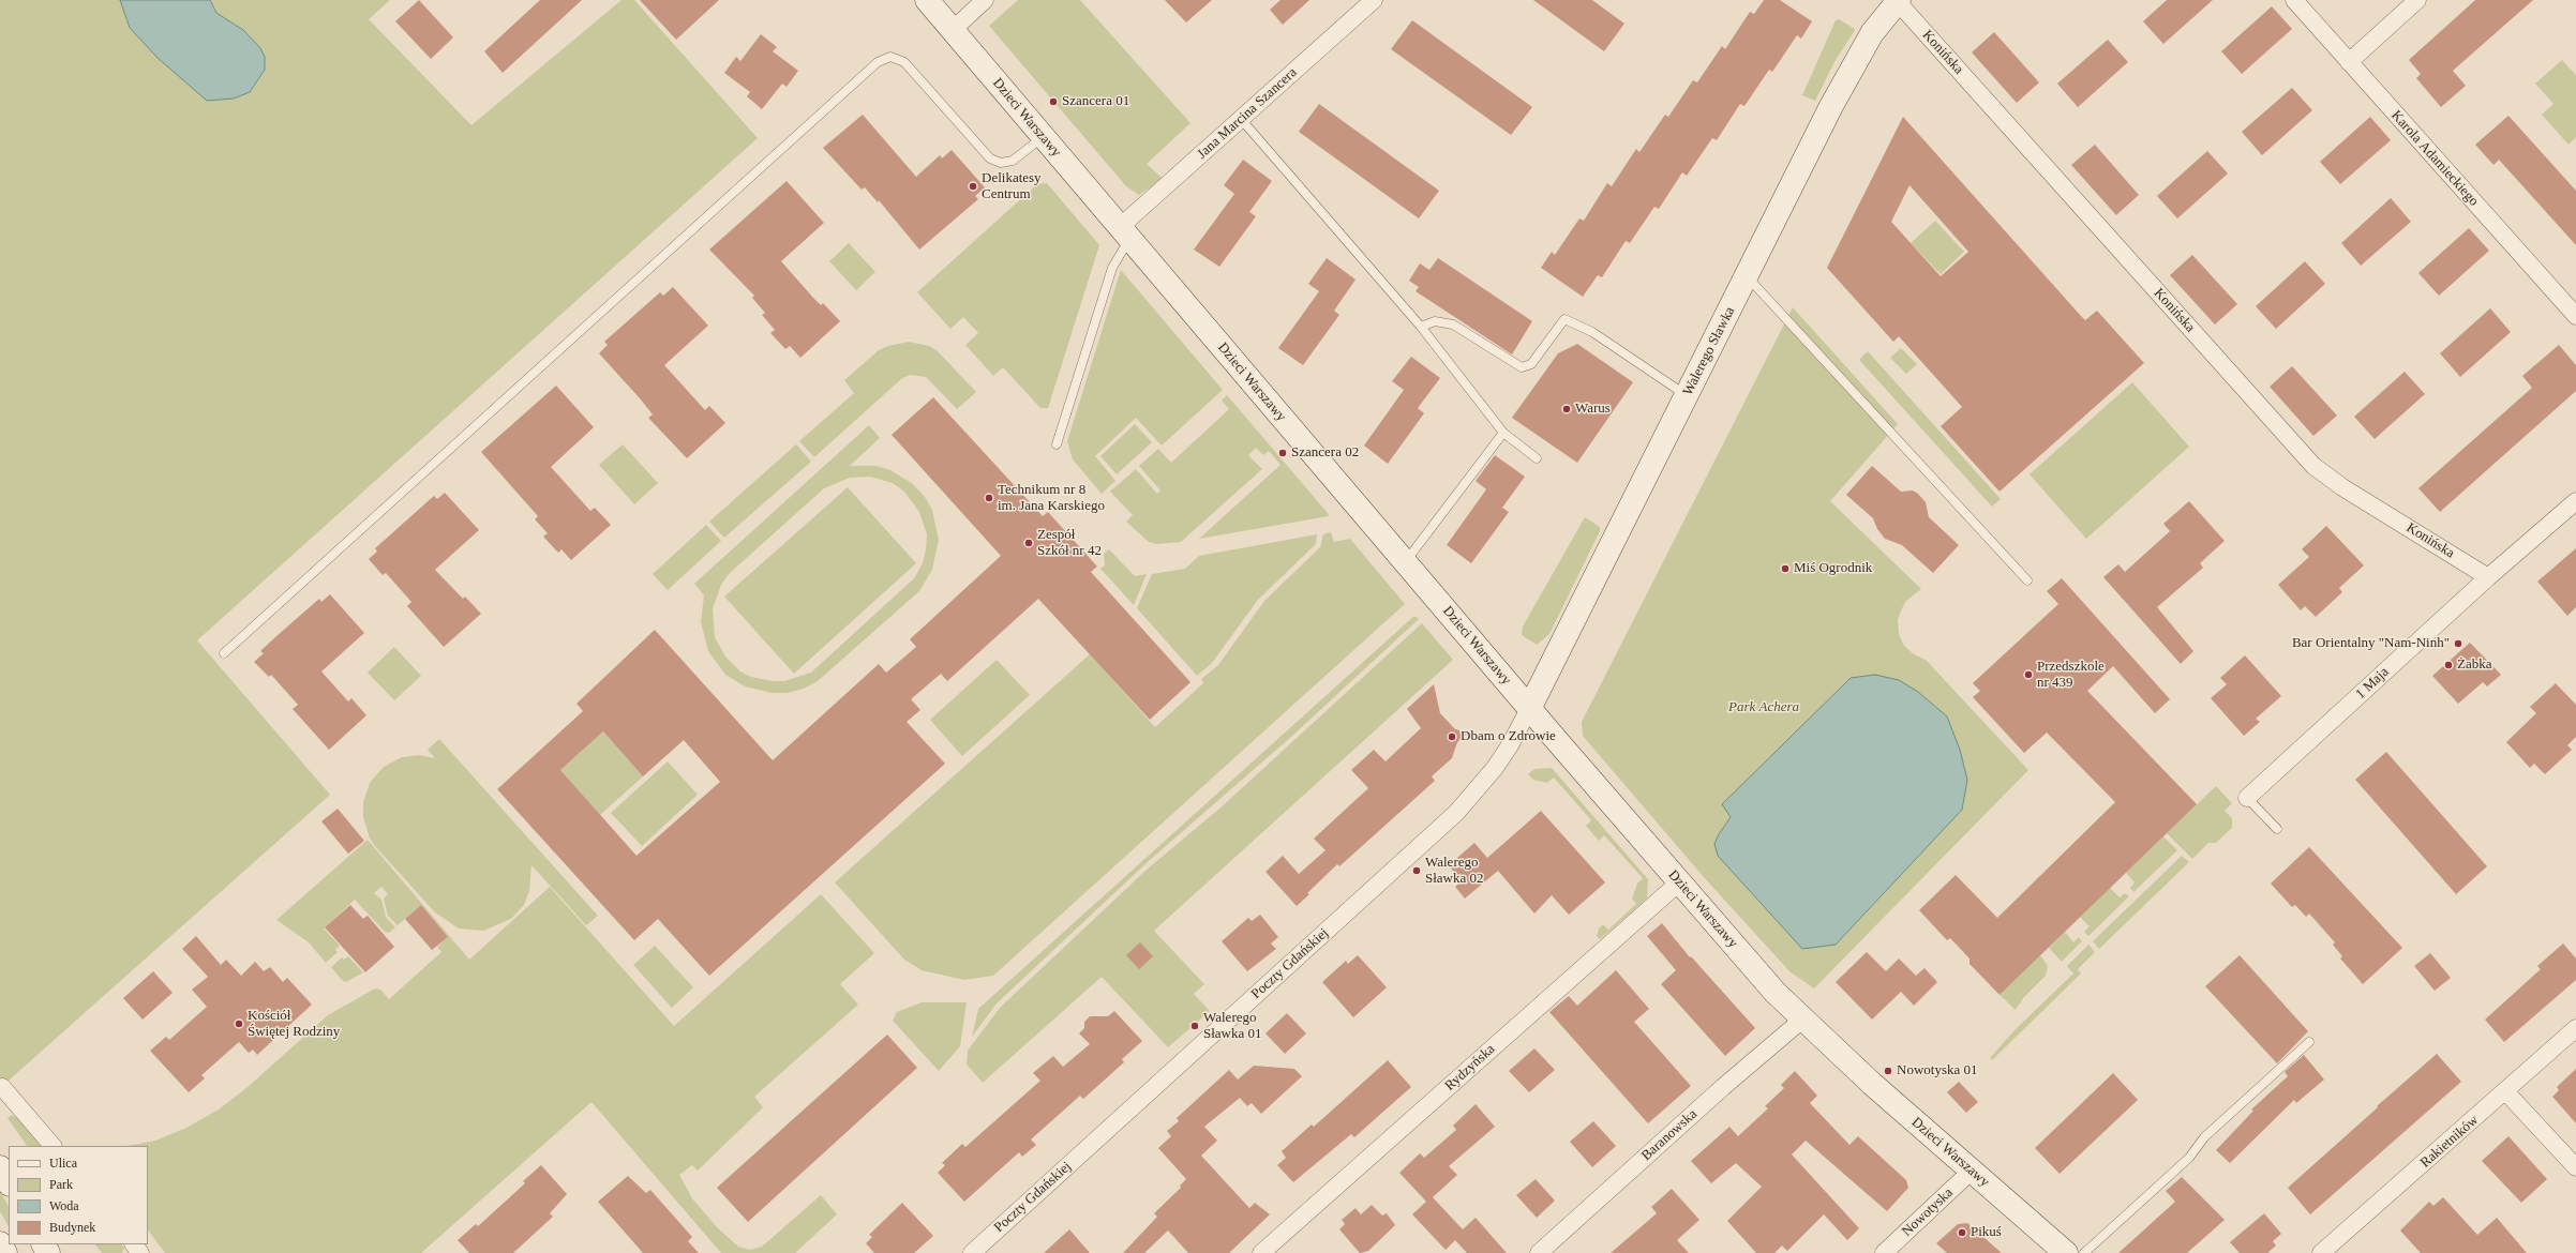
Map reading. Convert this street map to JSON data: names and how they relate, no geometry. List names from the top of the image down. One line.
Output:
{"streets":{"street":["Konińska","Jana Marcina Szancera","Dzieci Warszawy","Karola Adamieckiego","Walerego Sławka","1 Maja","Poczty Gdańskiej","Rydzyńska","Baranowska","Rakietników","Nowotyska"]},"crossings":[["Konińska","Walerego Sławka"],["Konińska","1 Maja"],["Jana Marcina Szancera","Dzieci Warszawy"],["Dzieci Warszawy","Walerego Sławka"],["Dzieci Warszawy","Poczty Gdańskiej"],["Dzieci Warszawy","Rydzyńska"],["Dzieci Warszawy","Baranowska"],["Dzieci Warszawy","Nowotyska"],["Walerego Sławka","Poczty Gdańskiej"]],"parks":["Park Achera"],"places":["Szancera 01","Delikatesy Centrum","Warus","Szancera 02","Technikum nr 8 im. Jana Karskiego","Zespół Szkół nr 42","Miś Ogrodnik","Bar Orientalny \"Nam-Ninh\"","Żabka","Przedszkole nr 439","Dbam o Zdrowie","Walerego Sławka 02","Kościół Świętej Rodziny","Walerego Sławka 01","Nowotyska 01","Pikuś"],"legend":["Ulica","Park","Woda","Budynek"]}
